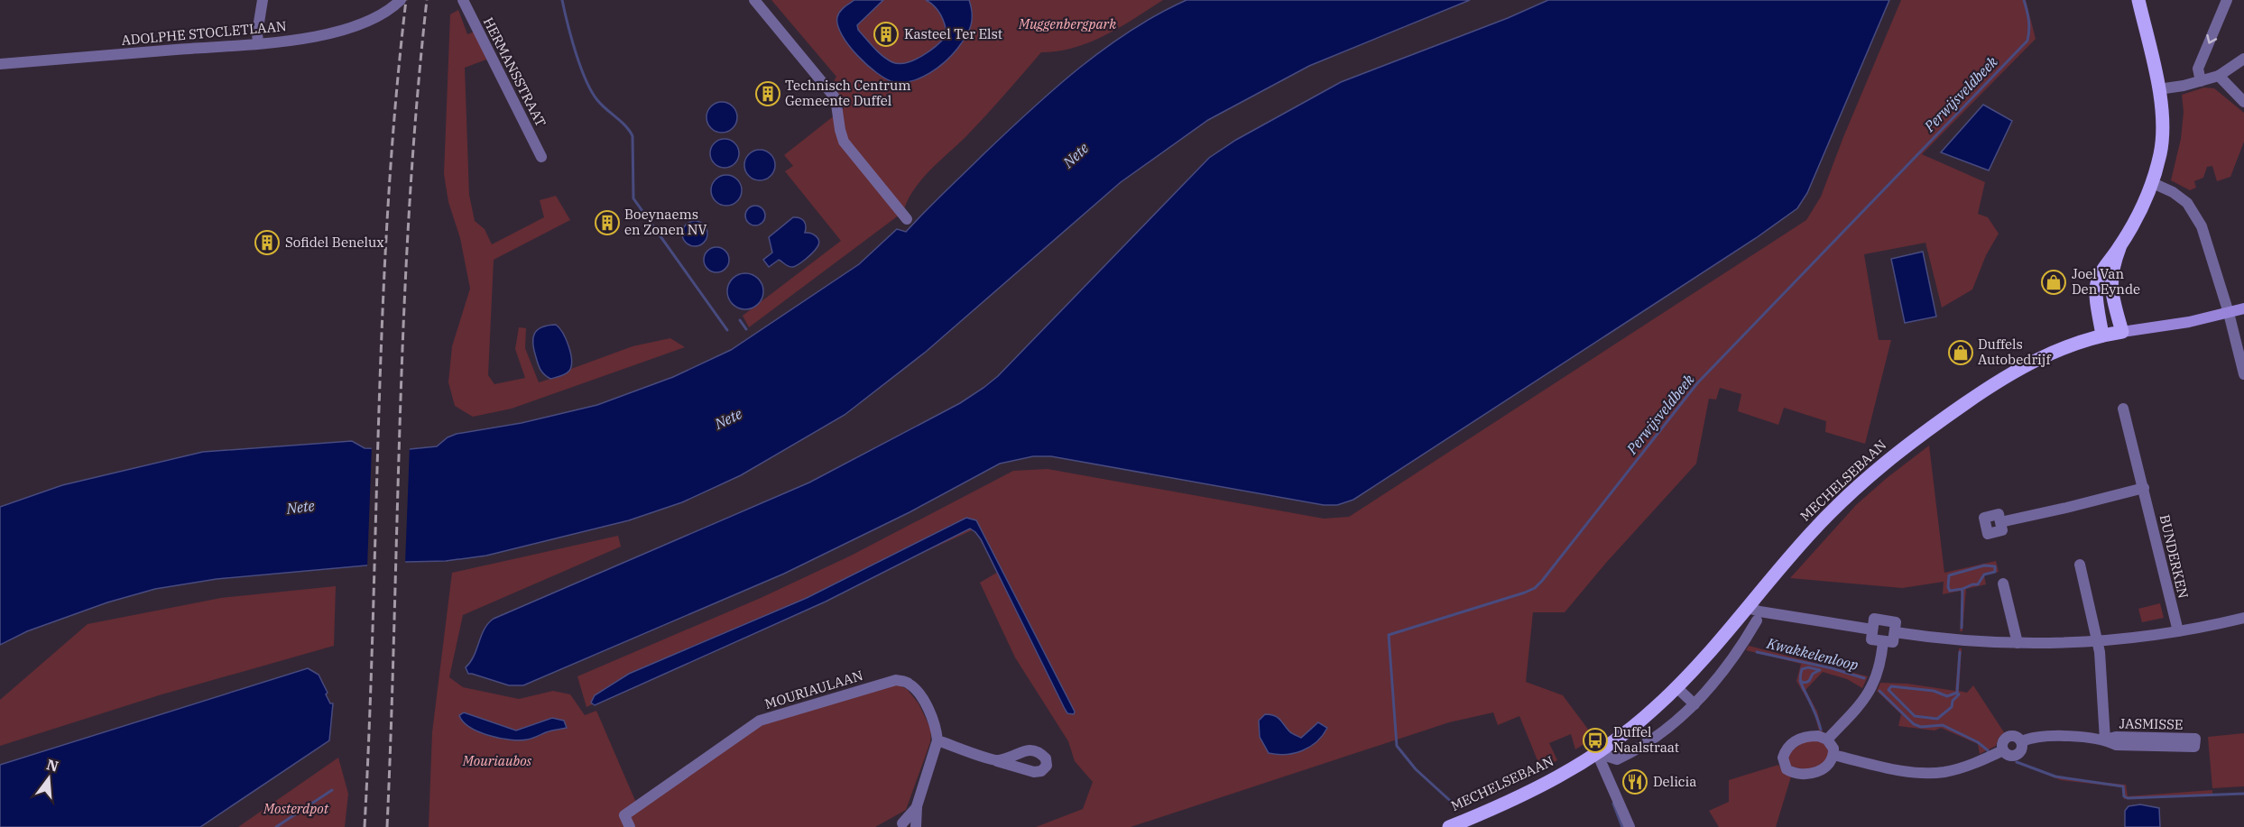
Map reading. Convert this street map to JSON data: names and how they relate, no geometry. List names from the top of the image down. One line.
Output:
{"streets":{"main road":["MECHELSEBAAN"],"street":["ADOLPHE STOCLETLAAN","HERMANSSTRAAT","BUNDERKEN","MOURIAULAAN","JASMISSE"]},"water":["Perwijsveldbeek","Nete","Kwakkelenloop"],"parks":["Muggenbergpark","Mouriaubos","Mosterdpot"],"places":{"building":["Kasteel Ter Elst","Technisch Centrum Gemeente Duffel","Boeynaems en Zonen NV","Sofidel Benelux"],"shop":["Joel Van Den Eynde","Duffels Autobedrijf"],"bus stop":["Duffel Naalstraat"],"restaurant":["Delicia"]},"north":"top"}
